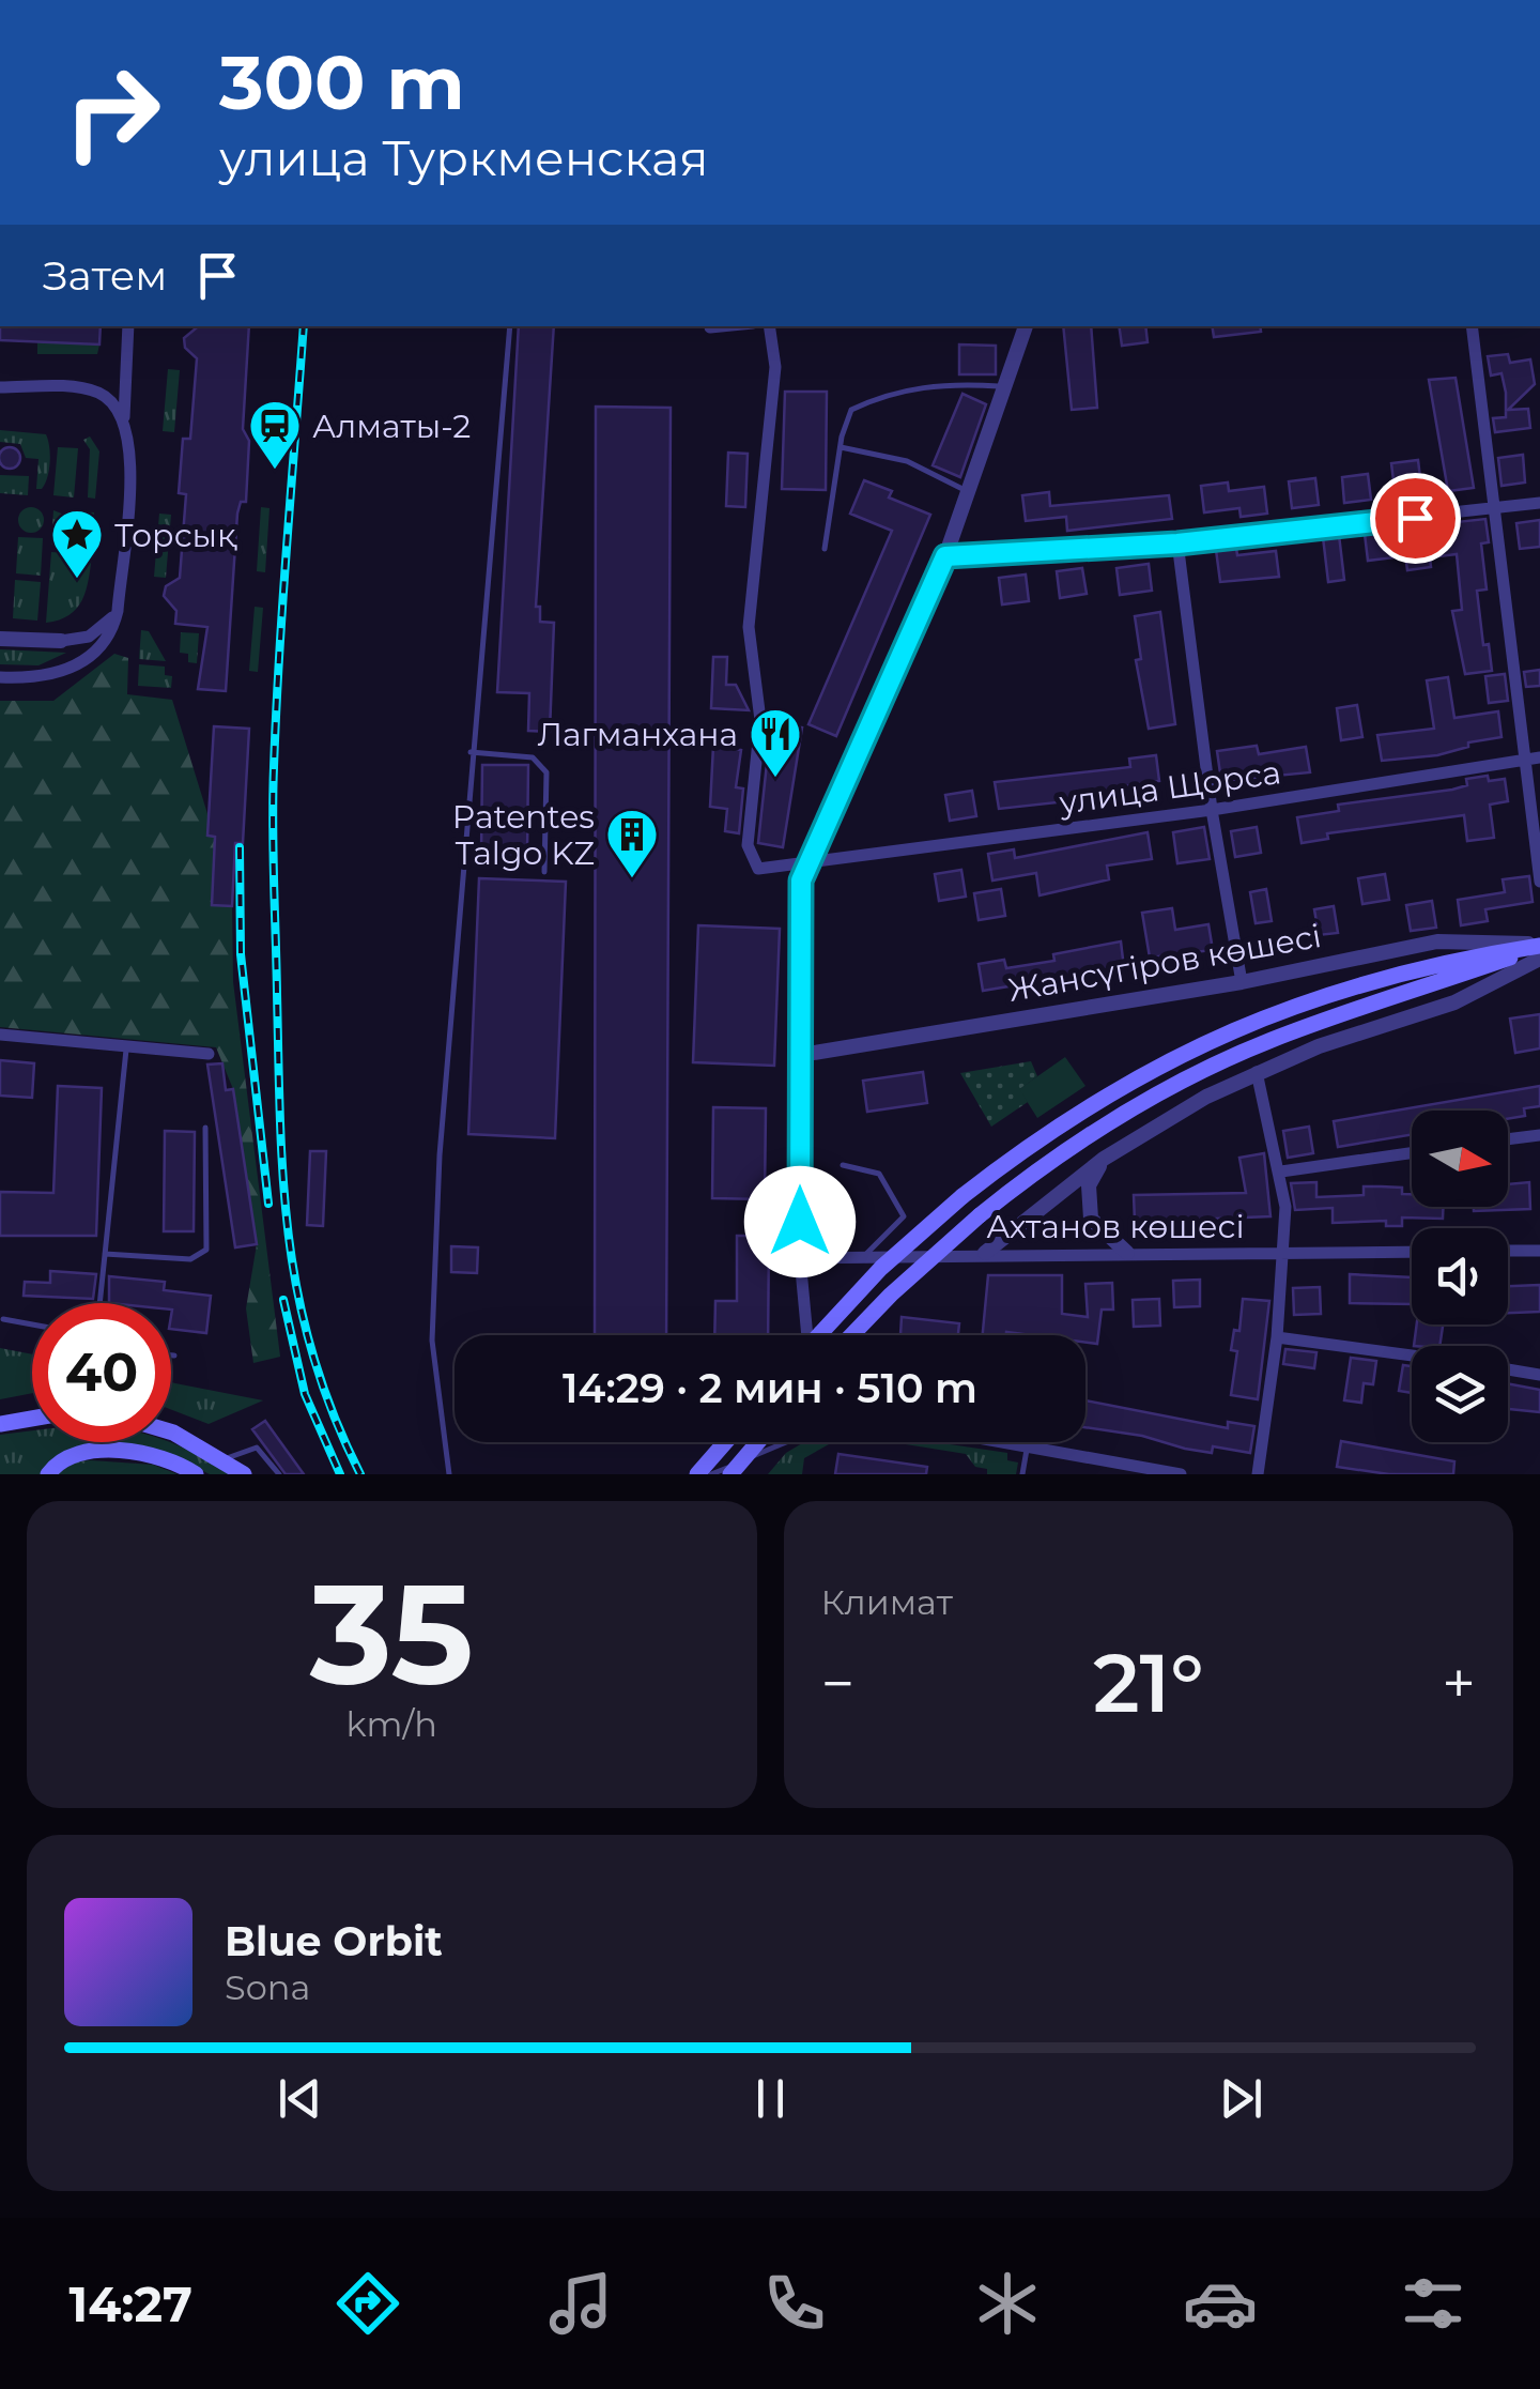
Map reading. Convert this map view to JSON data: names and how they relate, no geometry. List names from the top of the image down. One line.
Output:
{"streets":{"street":["улица Щорса","Жансүгіров көшесі","Ахтанов көшесі"]},"places":{"station":["Алматы-2"],"place":["Торсық"],"restaurant":["Лагманхана"],"building":["Patentes Talgo KZ"]},"north":"right","page":{"turn":["300 m","улица Туркменская"],"then":"Затем","limit":"40","trip":"14:29 · 2 мин · 510 m","tile":[["35","km/h"],"Климат"],"heat":["−","21°","+"],"song":["Blue Orbit","Sona"],"tabs":"14:27"}}
